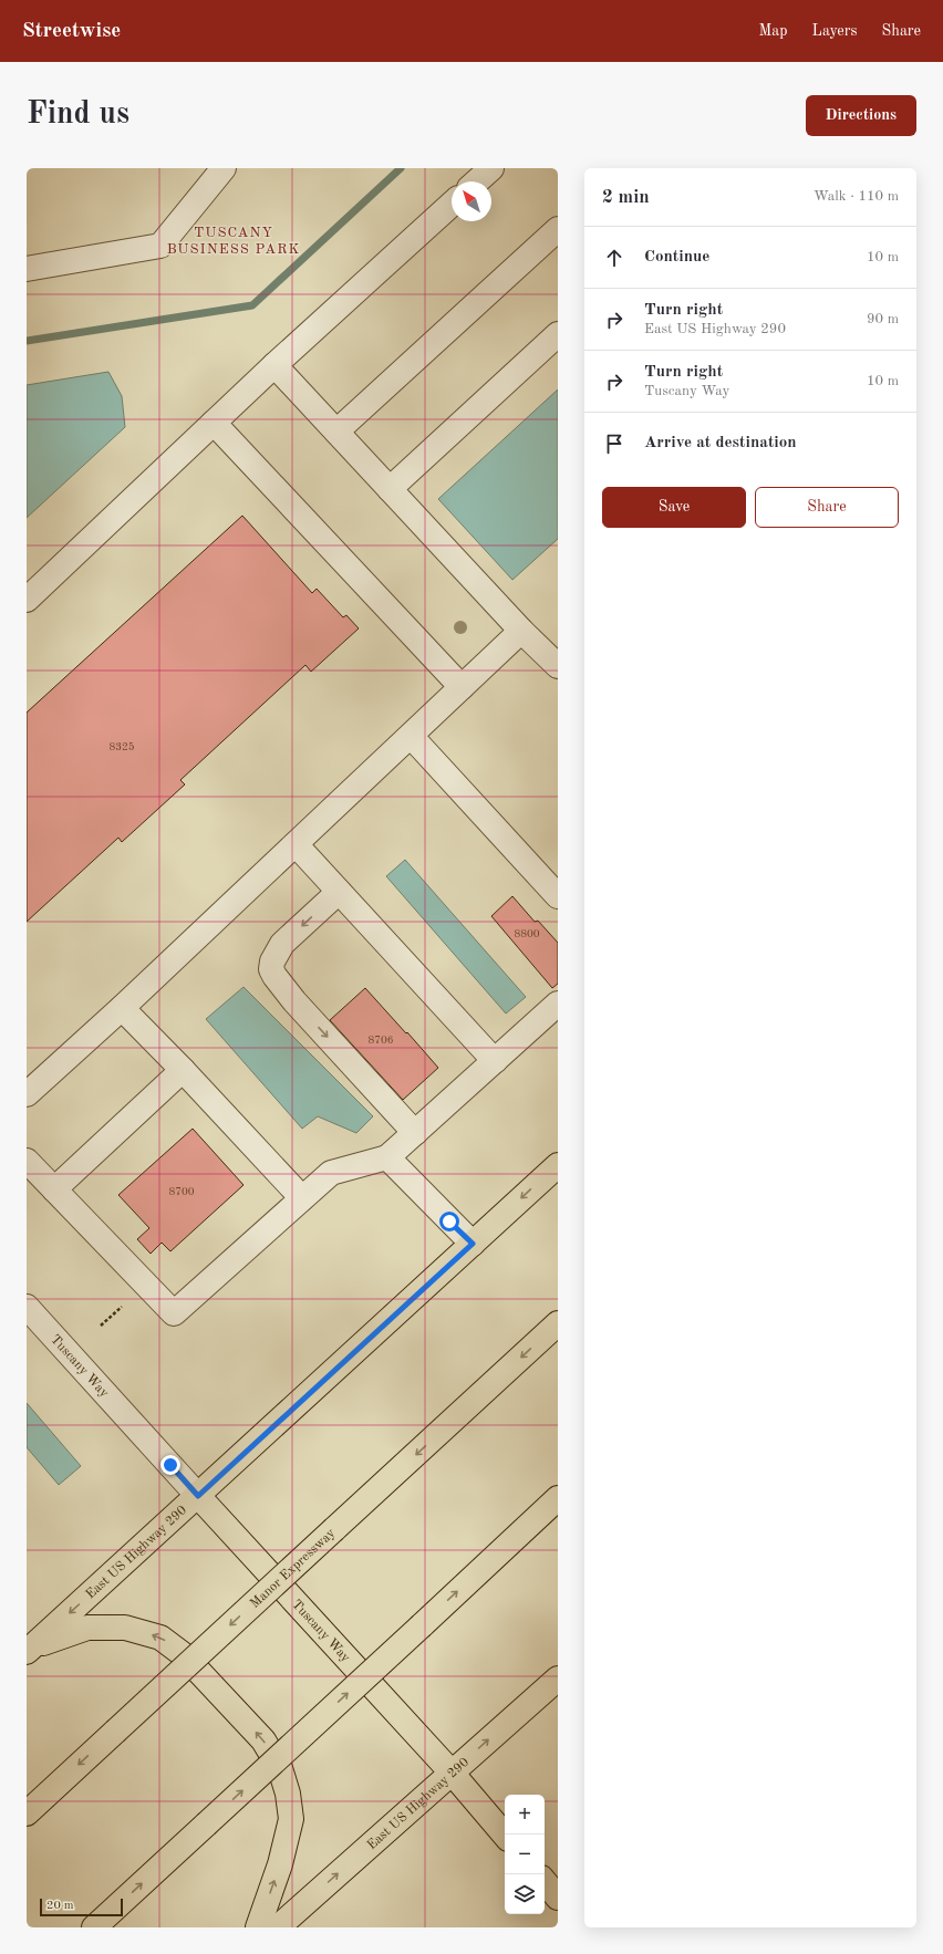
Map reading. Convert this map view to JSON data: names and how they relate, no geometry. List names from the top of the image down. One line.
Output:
{"streets":{"main road":["Tuscany Way","East US Highway 290","Manor Expressway"]},"crossings":[["Tuscany Way","East US Highway 290"]],"districts":["TUSCANY BUSINESS PARK"],"house_numbers":["8325","8800","8706","8700"],"scale_bar":"20 m","north":"top left","page":{"header":"Streetwise","nav":["Map","Layers","Share"],"buttons":["Directions",["Save","Share"]],"title":"Find us","heading":["2 min","Walk · 110 m"],"list":[["Continue","10 m"],["Turn right","East US Highway 290","90 m"],["Turn right","Tuscany Way","10 m"],"Arrive at destination"],"map_buttons":["+","−"],"scale":"20 m"}}
